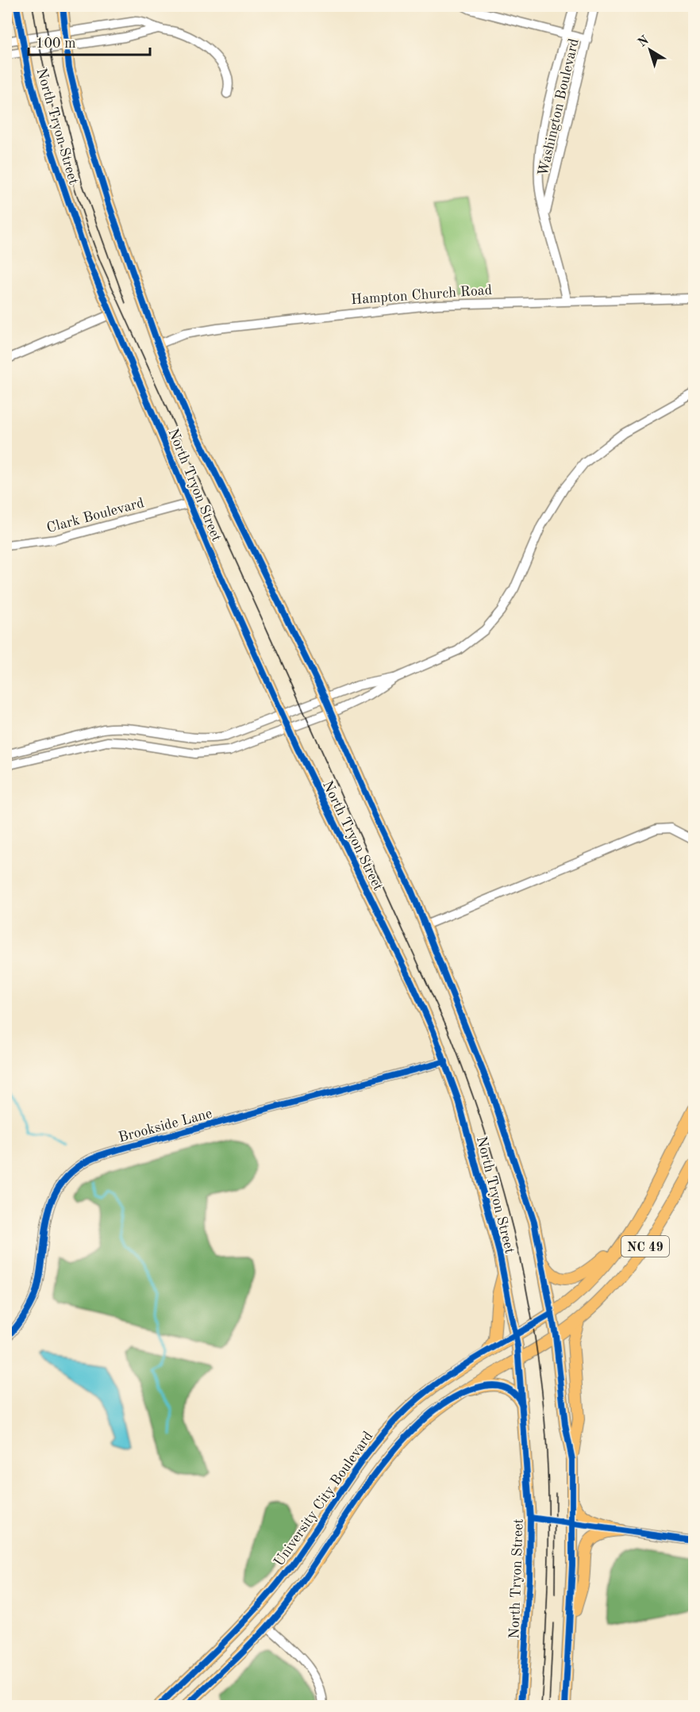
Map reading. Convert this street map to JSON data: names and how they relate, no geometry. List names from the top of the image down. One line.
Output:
{"streets":{"main road":["North Tryon Street","NC 49","University City Boulevard"],"street":["Washington Boulevard","Hampton Church Road","Clark Boulevard","Brookside Lane"]},"crossings":[["Washington Boulevard","Hampton Church Road"],["North Tryon Street","Hampton Church Road"],["North Tryon Street","Clark Boulevard"],["North Tryon Street","Brookside Lane"],["North Tryon Street","NC 49"],["North Tryon Street","University City Boulevard"],["NC 49","University City Boulevard"]],"scale_bar":"100 m","north":"top left"}
